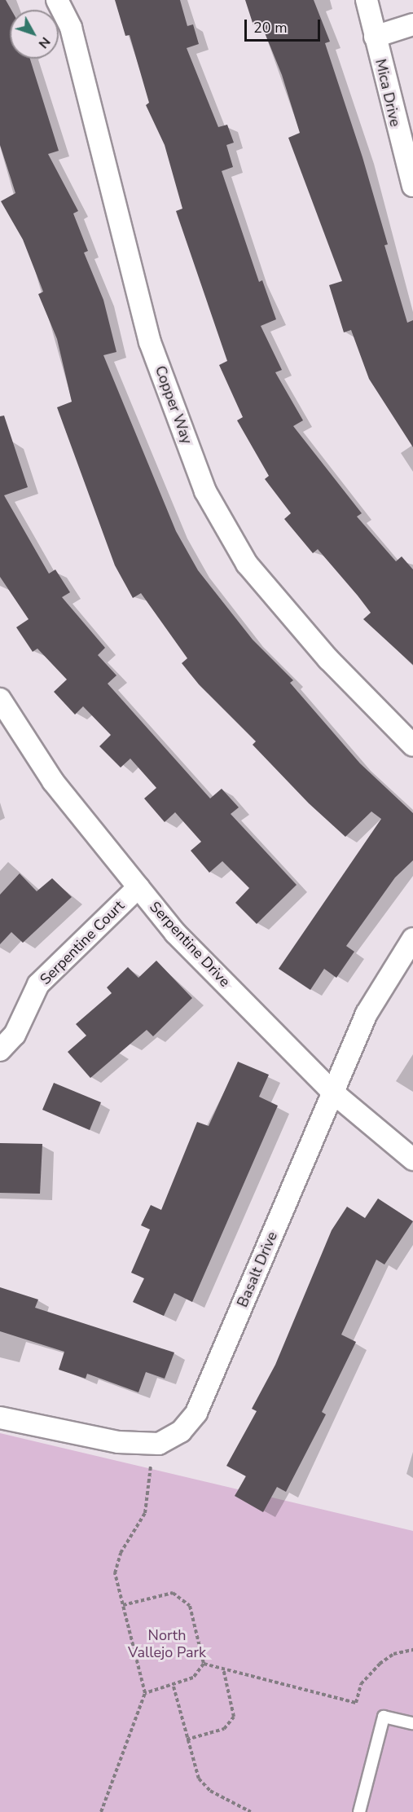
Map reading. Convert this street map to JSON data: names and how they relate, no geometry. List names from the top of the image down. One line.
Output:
{"streets":{"street":["Mica Drive","Copper Way","Serpentine Court","Serpentine Drive","Basalt Drive"]},"crossings":[["Serpentine Court","Serpentine Drive"],["Serpentine Drive","Basalt Drive"]],"parks":["North Vallejo Park"],"scale_bar":"20 m","north":"bottom right"}
